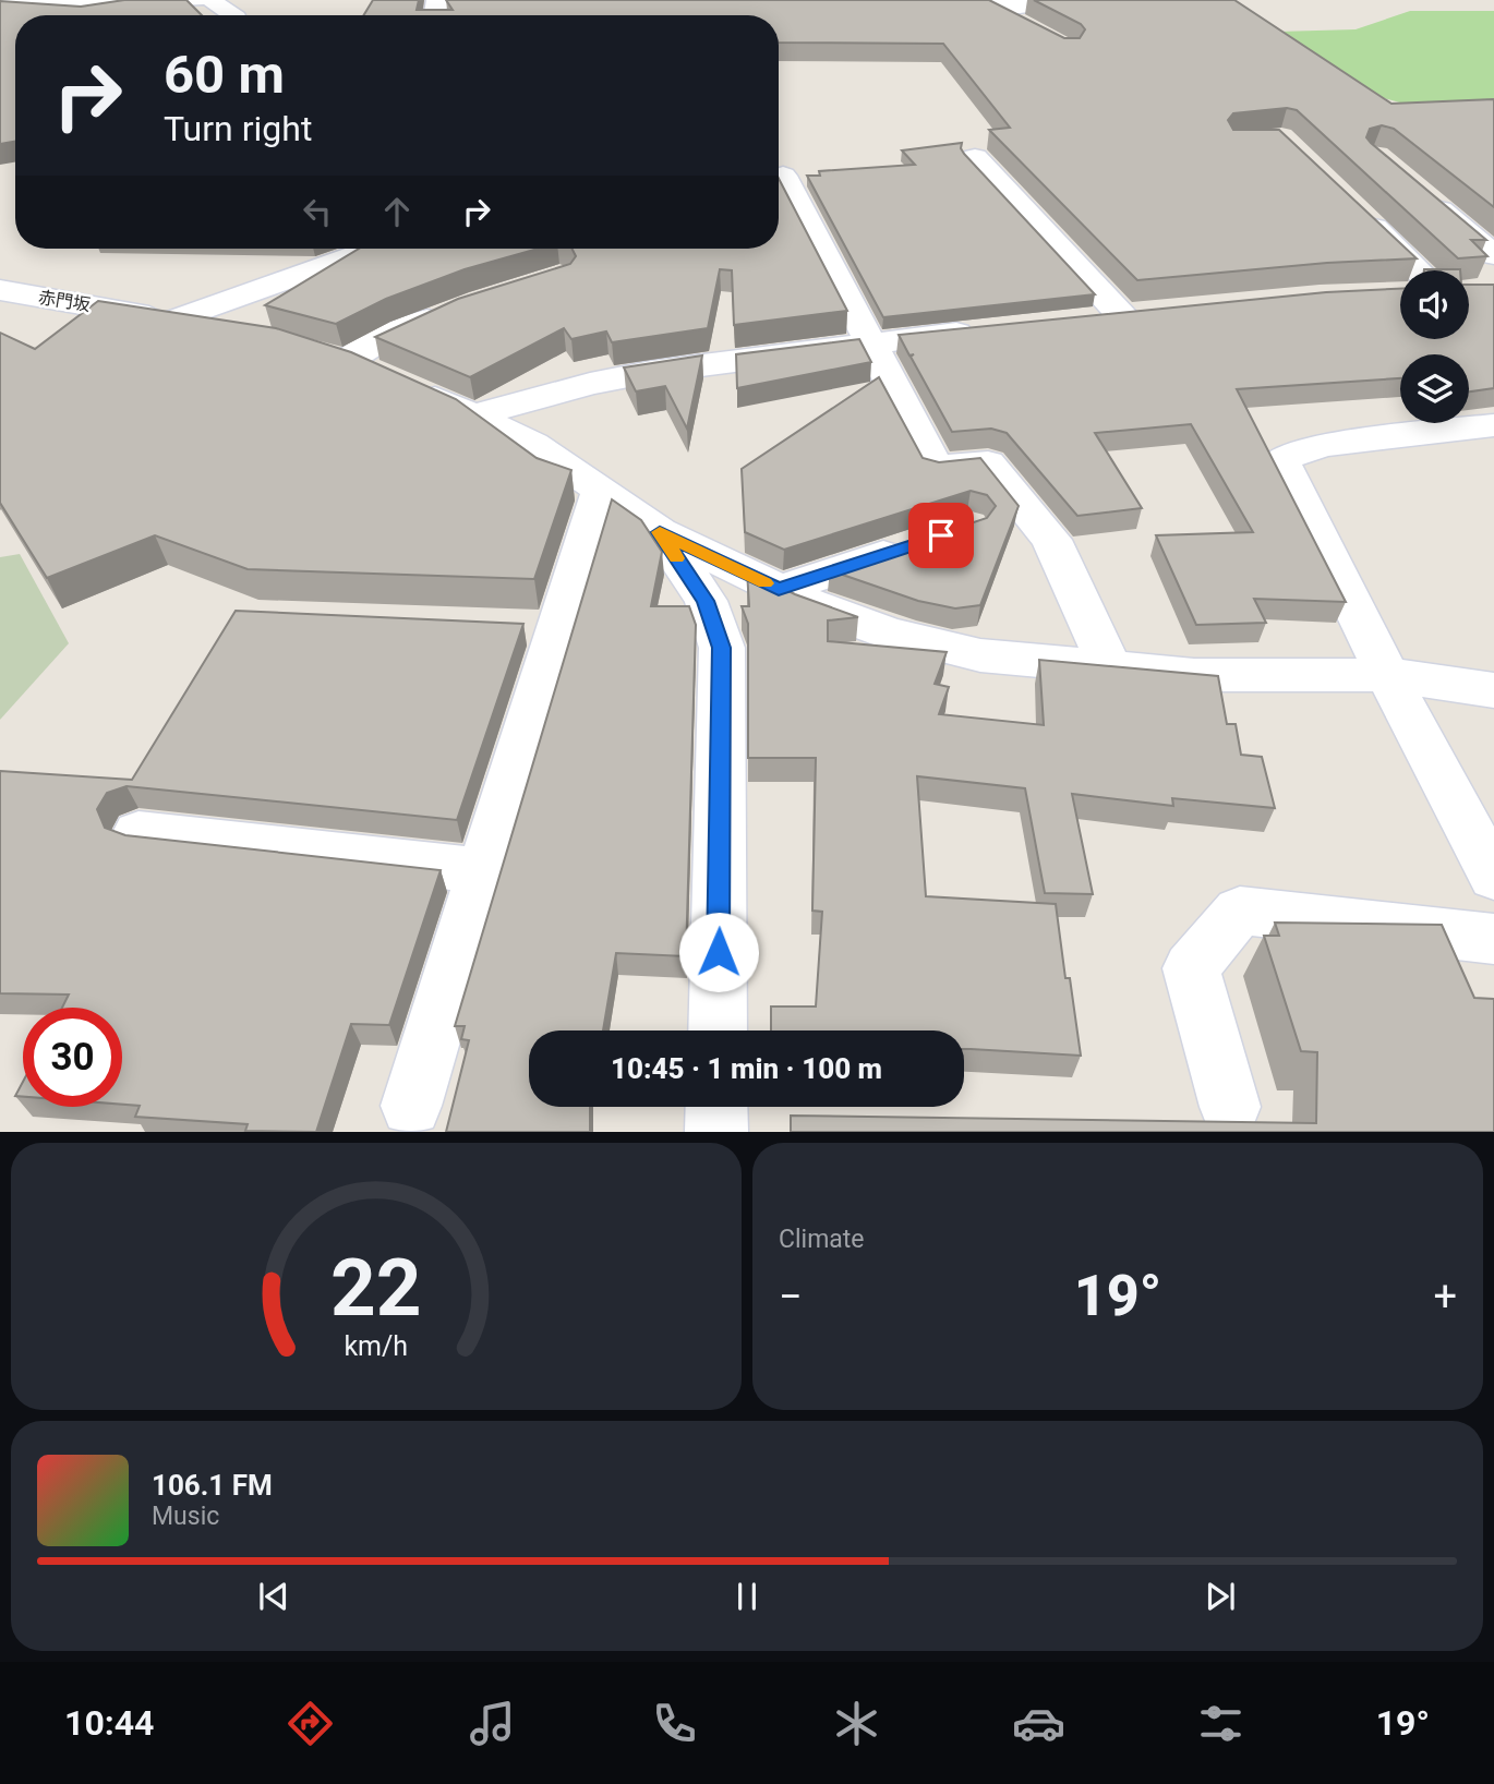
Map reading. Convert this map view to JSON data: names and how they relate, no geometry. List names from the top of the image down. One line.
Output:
{"streets":{"street":["赤門坂"]},"page":{"turn":["60 m","Turn right"],"limit":"30","trip":"10:45 · 1 min · 100 m","tile":"Climate","heat":["−","19°","+"],"song":["106.1 FM","Music"],"tabs":["10:44","19°"],"gauge":["22","km/h"]}}
